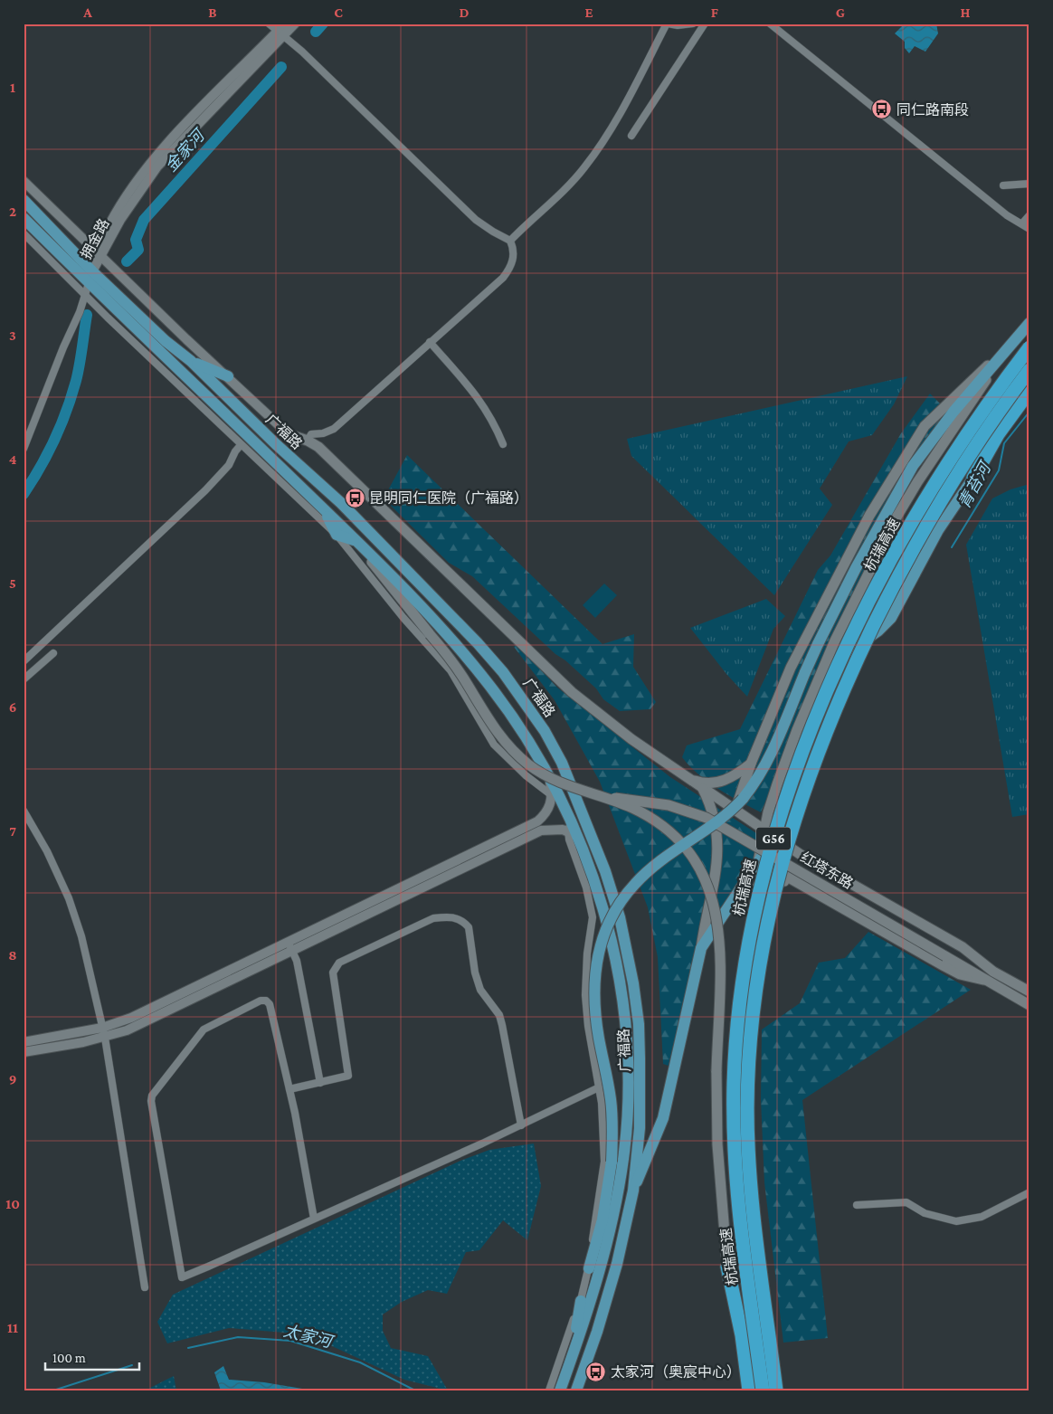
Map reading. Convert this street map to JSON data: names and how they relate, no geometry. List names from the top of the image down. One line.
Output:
{"streets":{"highway":["杭瑞高速","G56"],"main road":["广福路","红塔东路"],"street":["拥金路"]},"crossings":[["拥金路","广福路"]],"water":["金家河","青苔河","太家河"],"places":{"bus stop":["同仁路南段","昆明同仁医院（广福路）","太家河（奥宸中心）"]},"scale_bar":"100 m","grid":{"columns":["A","B","C","D","E","F","G","H"],"rows":["1","2","3","4","5","6","7","8","9","10","11"]}}
